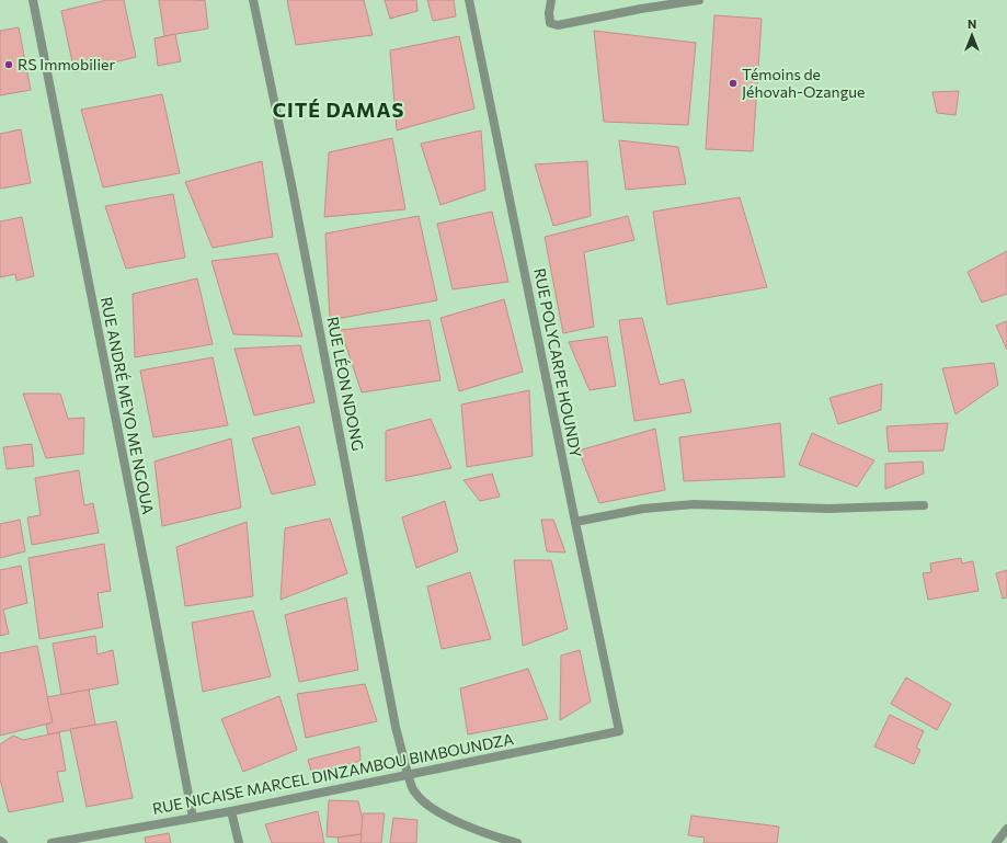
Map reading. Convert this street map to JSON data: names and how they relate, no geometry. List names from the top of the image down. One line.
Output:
{"streets":{"street":["RUE POLYCARPE HOUNDY","RUE LÉON NDONG","RUE ANDRÉ MEYO ME NGOUA","RUE NICAISE MARCEL DINZAMBOU BIMBOUNDZA"]},"crossings":[["RUE POLYCARPE HOUNDY","RUE NICAISE MARCEL DINZAMBOU BIMBOUNDZA"],["RUE LÉON NDONG","RUE NICAISE MARCEL DINZAMBOU BIMBOUNDZA"],["RUE ANDRÉ MEYO ME NGOUA","RUE NICAISE MARCEL DINZAMBOU BIMBOUNDZA"]],"districts":["CITÉ DAMAS"],"places":["RS Immobilier","Témoins de Jéhovah-Ozangue"],"north":"top"}
